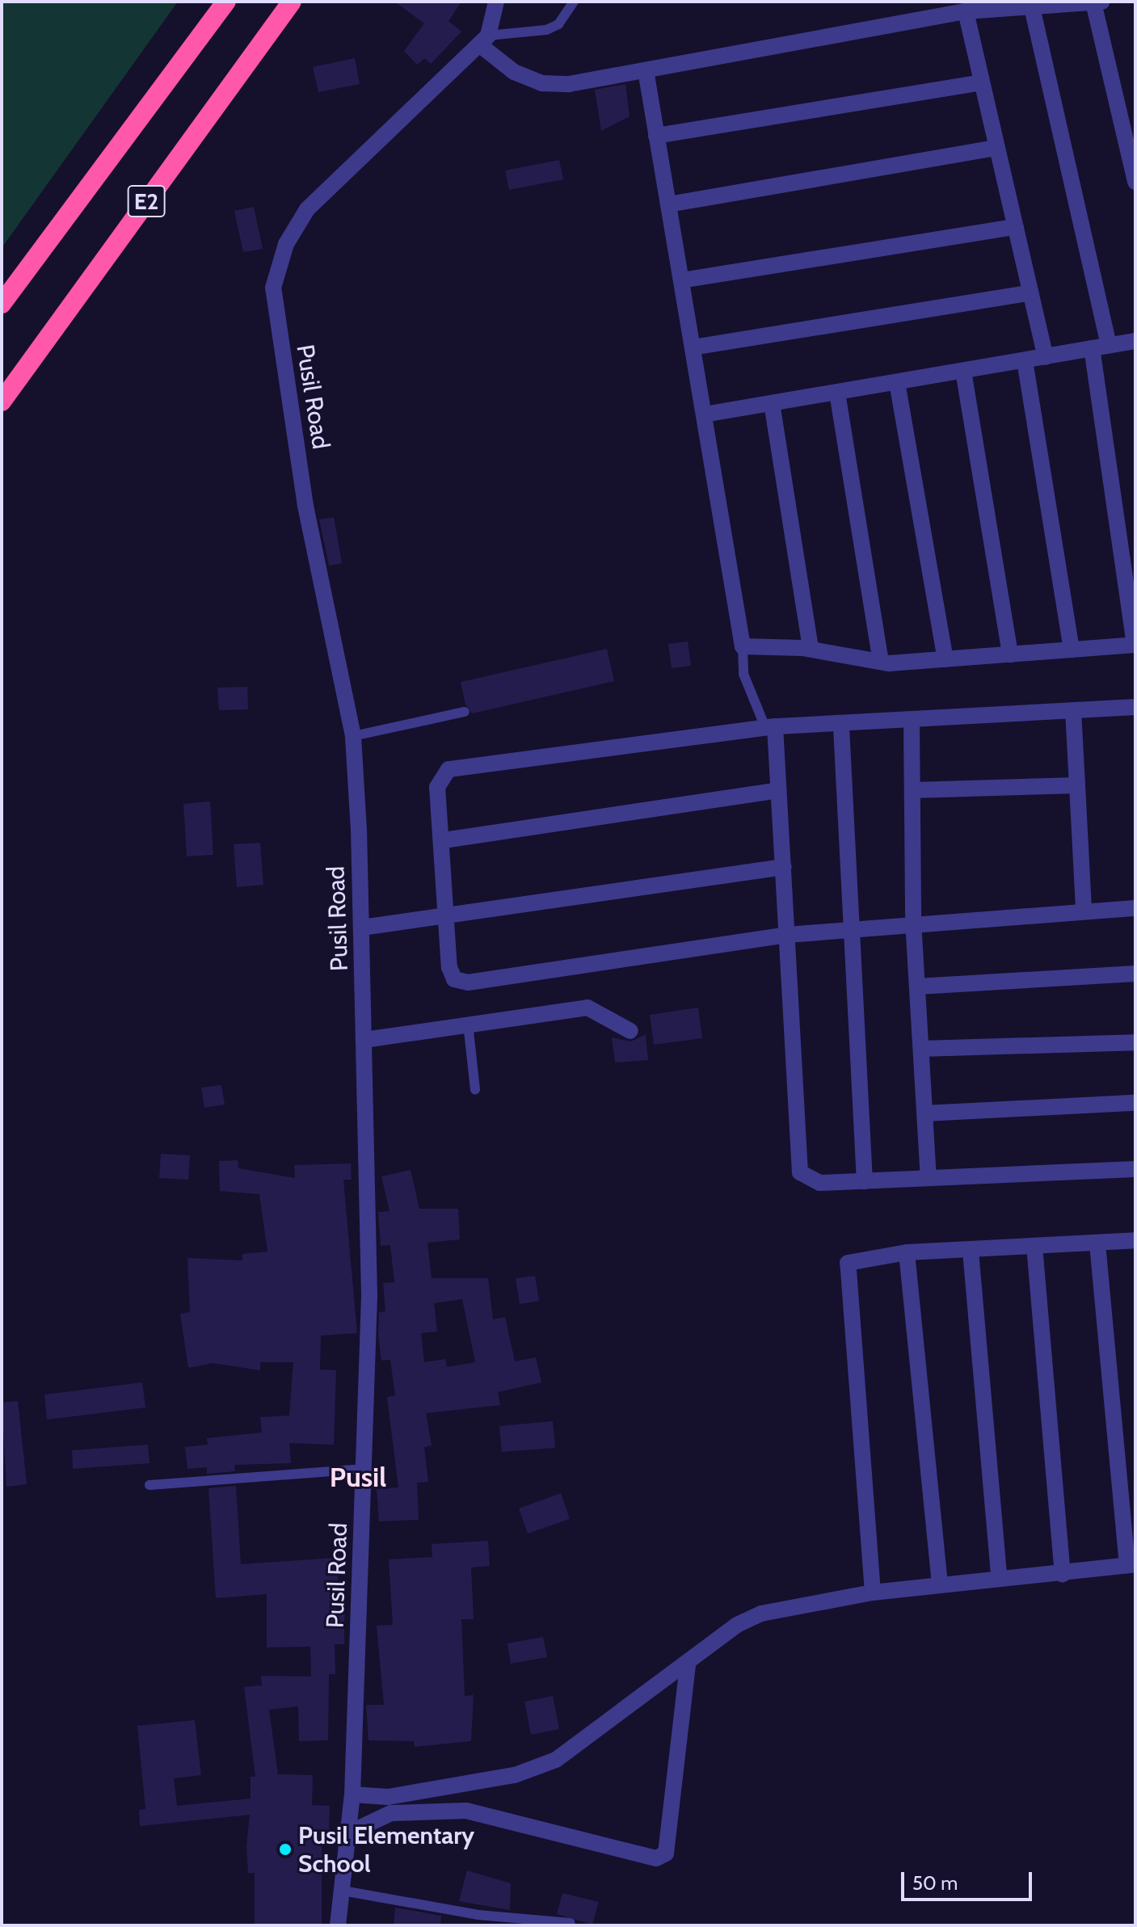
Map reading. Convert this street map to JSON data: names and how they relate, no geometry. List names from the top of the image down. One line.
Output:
{"streets":{"highway":["E2"],"street":["Pusil Road"]},"districts":["Pusil"],"places":["Pusil Elementary School"],"scale_bar":"50 m"}
